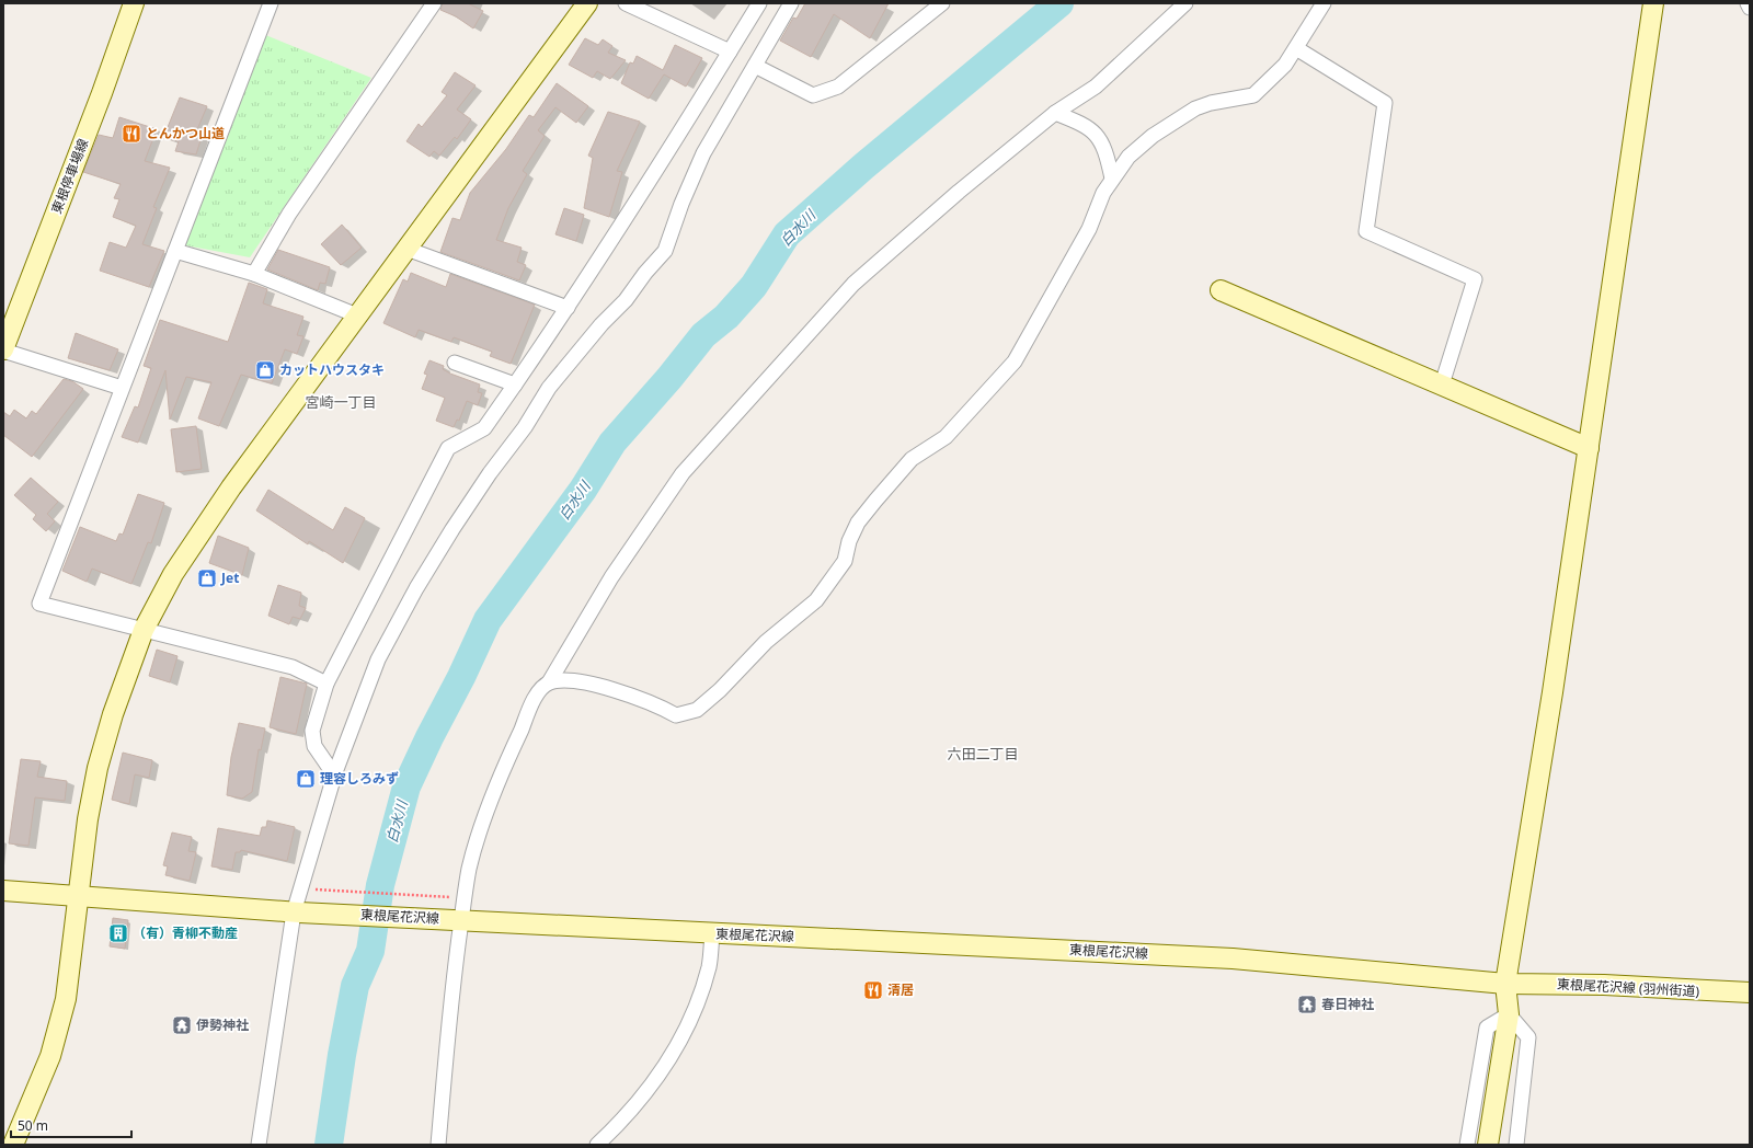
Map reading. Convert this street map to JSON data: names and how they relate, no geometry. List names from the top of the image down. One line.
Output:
{"streets":{"street":["東根停車場線","東根尾花沢線","東根尾花沢線 (羽州街道)"]},"crossings":[["東根尾花沢線","東根尾花沢線 (羽州街道)"]],"districts":["宮崎一丁目","六田二丁目"],"water":["白水川"],"places":{"restaurant":["とんかつ山道","清居"],"shop":["カットハウスタキ","Jet","理容しろみず"],"building":["（有）青柳不動産"],"temple":["春日神社","伊勢神社"]},"scale_bar":"50 m"}
